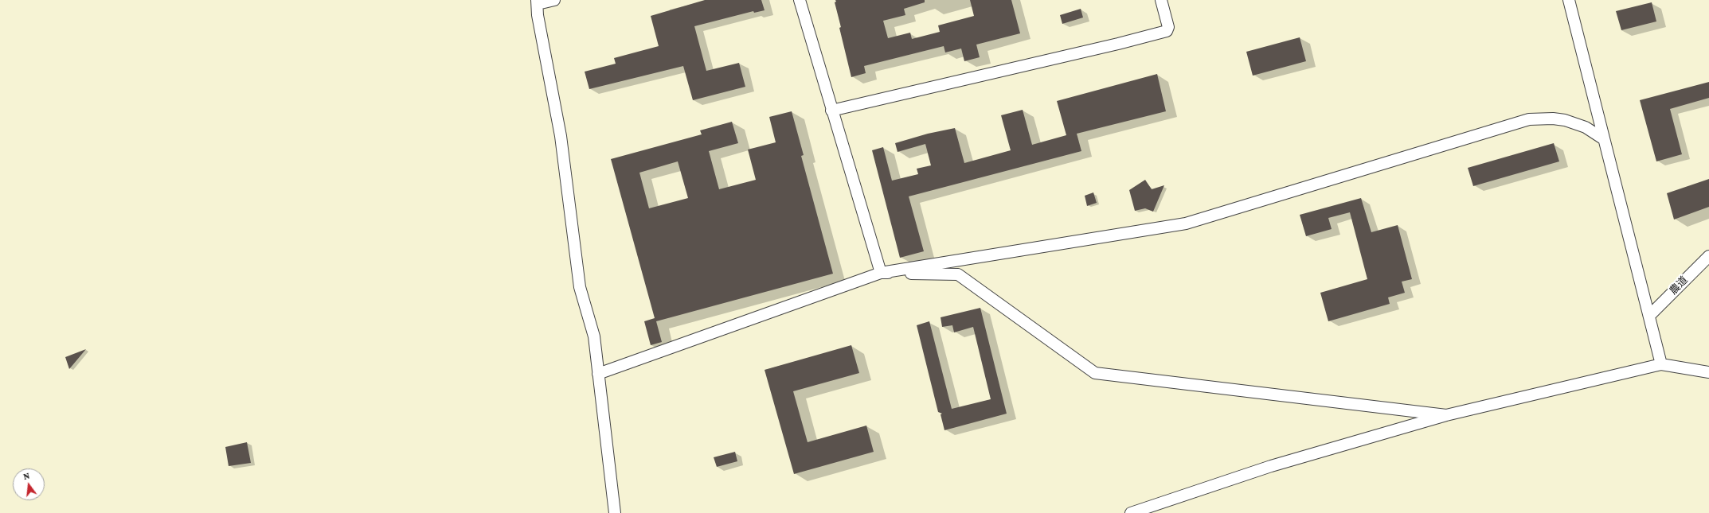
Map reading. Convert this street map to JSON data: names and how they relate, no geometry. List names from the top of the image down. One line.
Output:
{"streets":{"street":["農道"]},"north":"top"}
